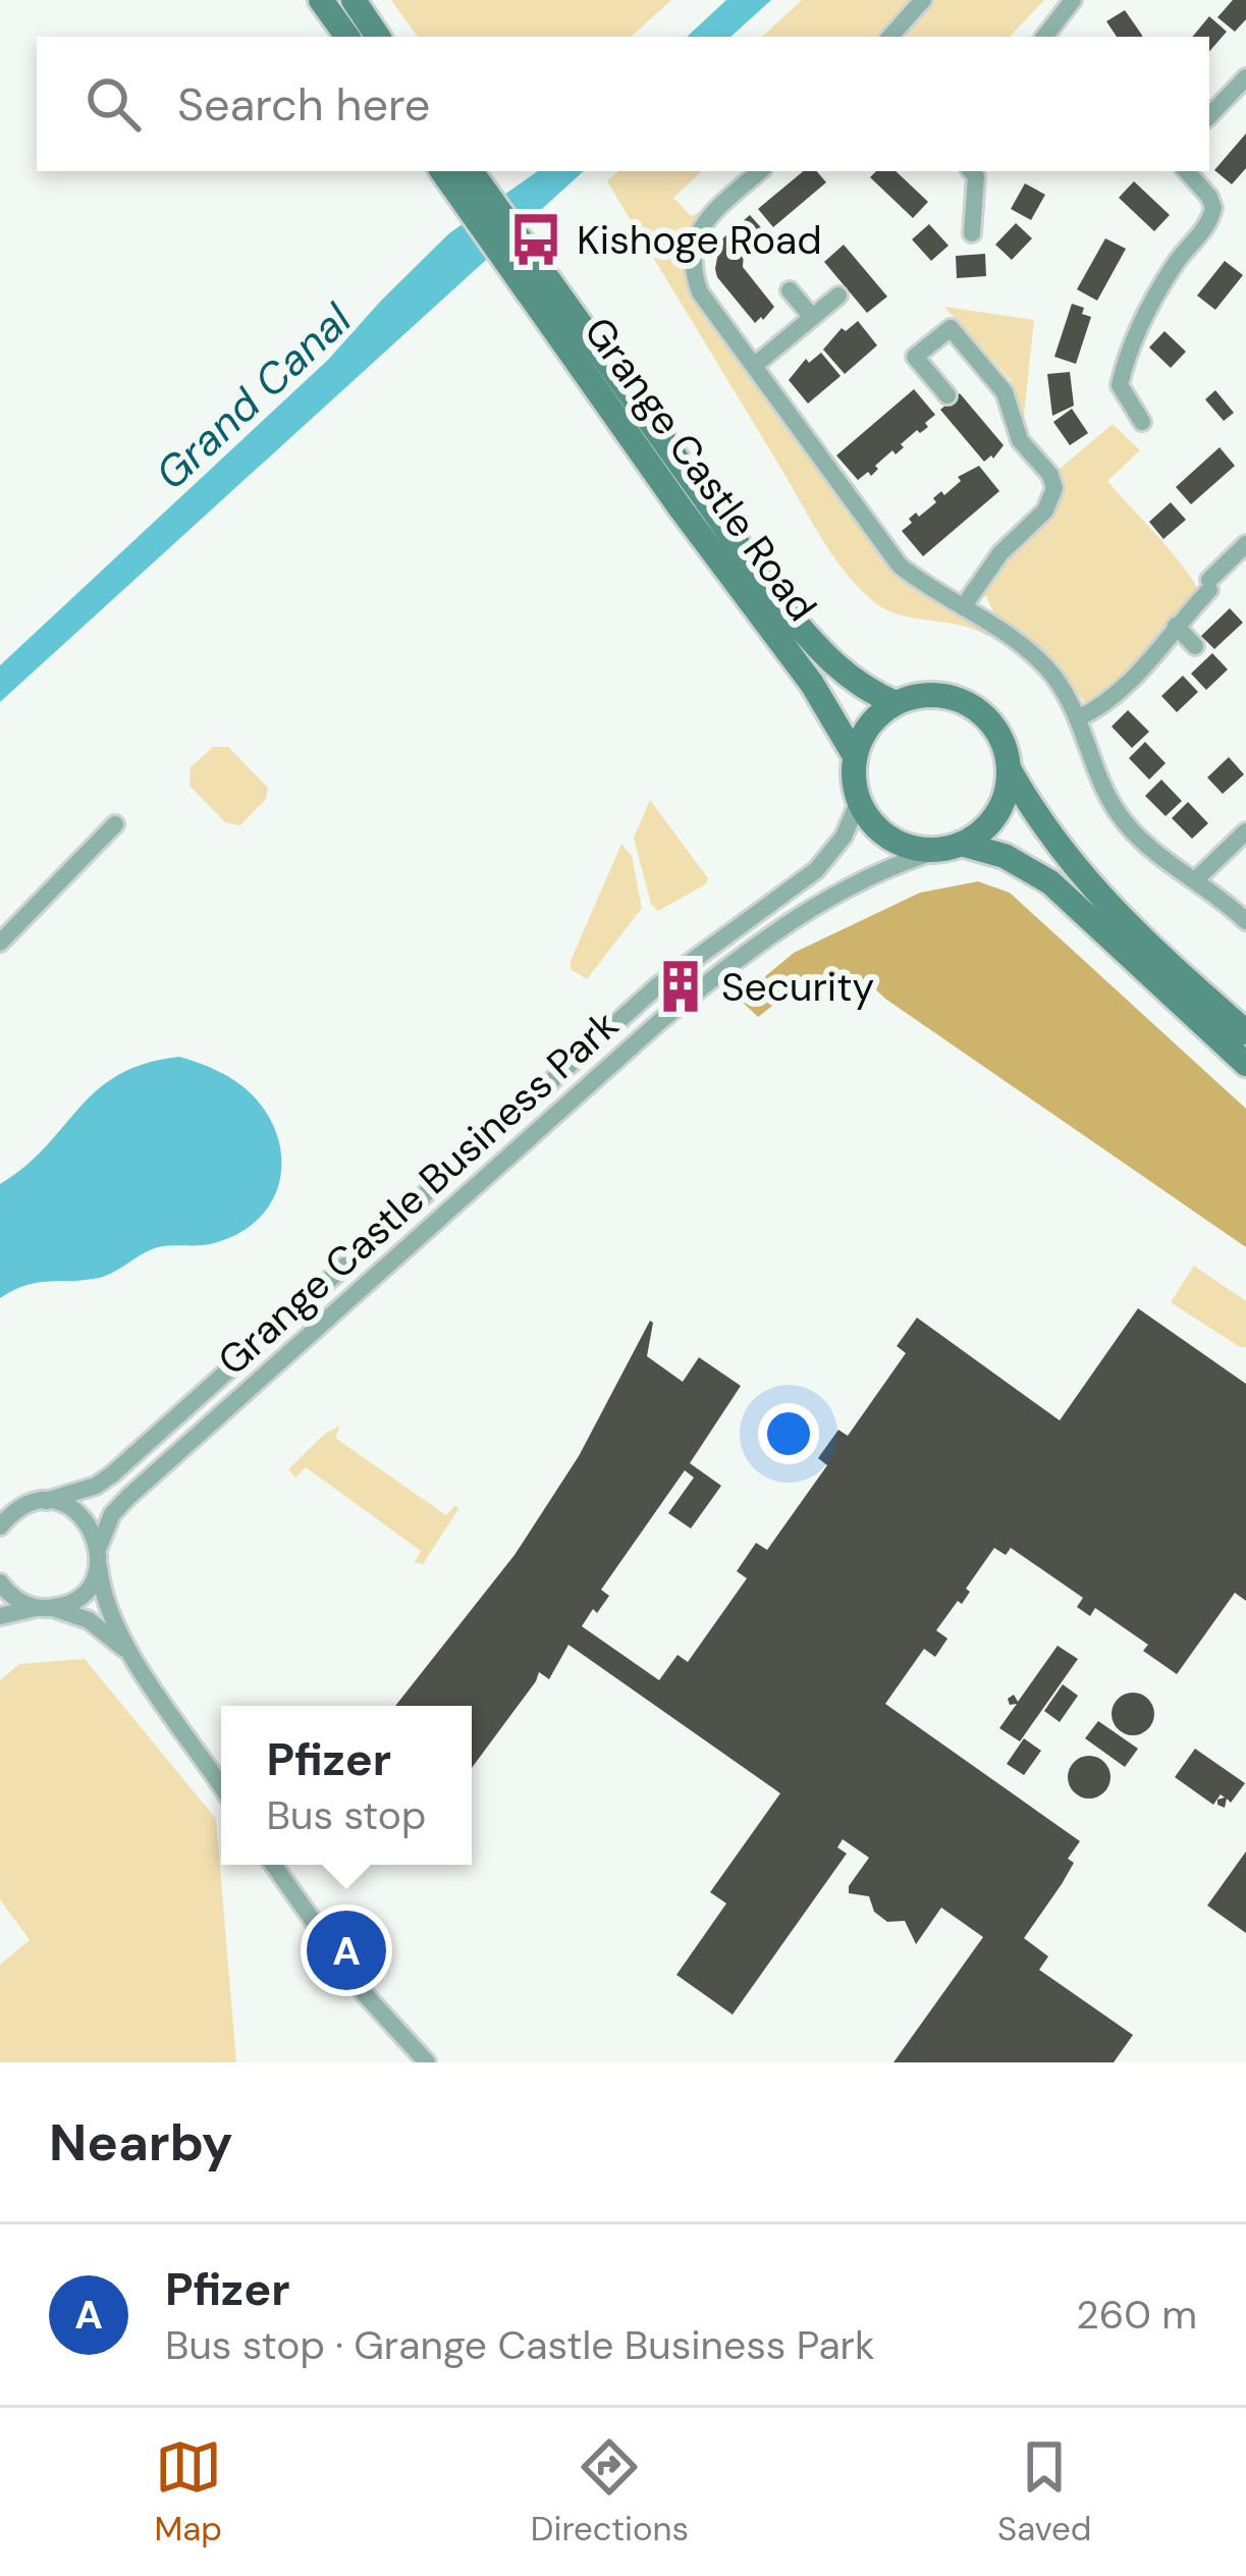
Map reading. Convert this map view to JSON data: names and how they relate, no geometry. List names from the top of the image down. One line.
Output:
{"streets":{"main road":["Grange Castle Road"],"street":["Grange Castle Business Park"]},"crossings":[["Grange Castle Road","Grange Castle Business Park"]],"water":["Grand Canal"],"places":{"bus stop":["Kishoge Road"],"building":["Security"]},"page":{"search":"Search here","popup":["Pfizer","Bus stop"],"pins":"A","heading":"Nearby","list":[{"mark":"A","name":"Pfizer","note":"Bus stop · Grange Castle Business Park","value":"260 m"}],"nav":["Map","Directions","Saved"]}}
